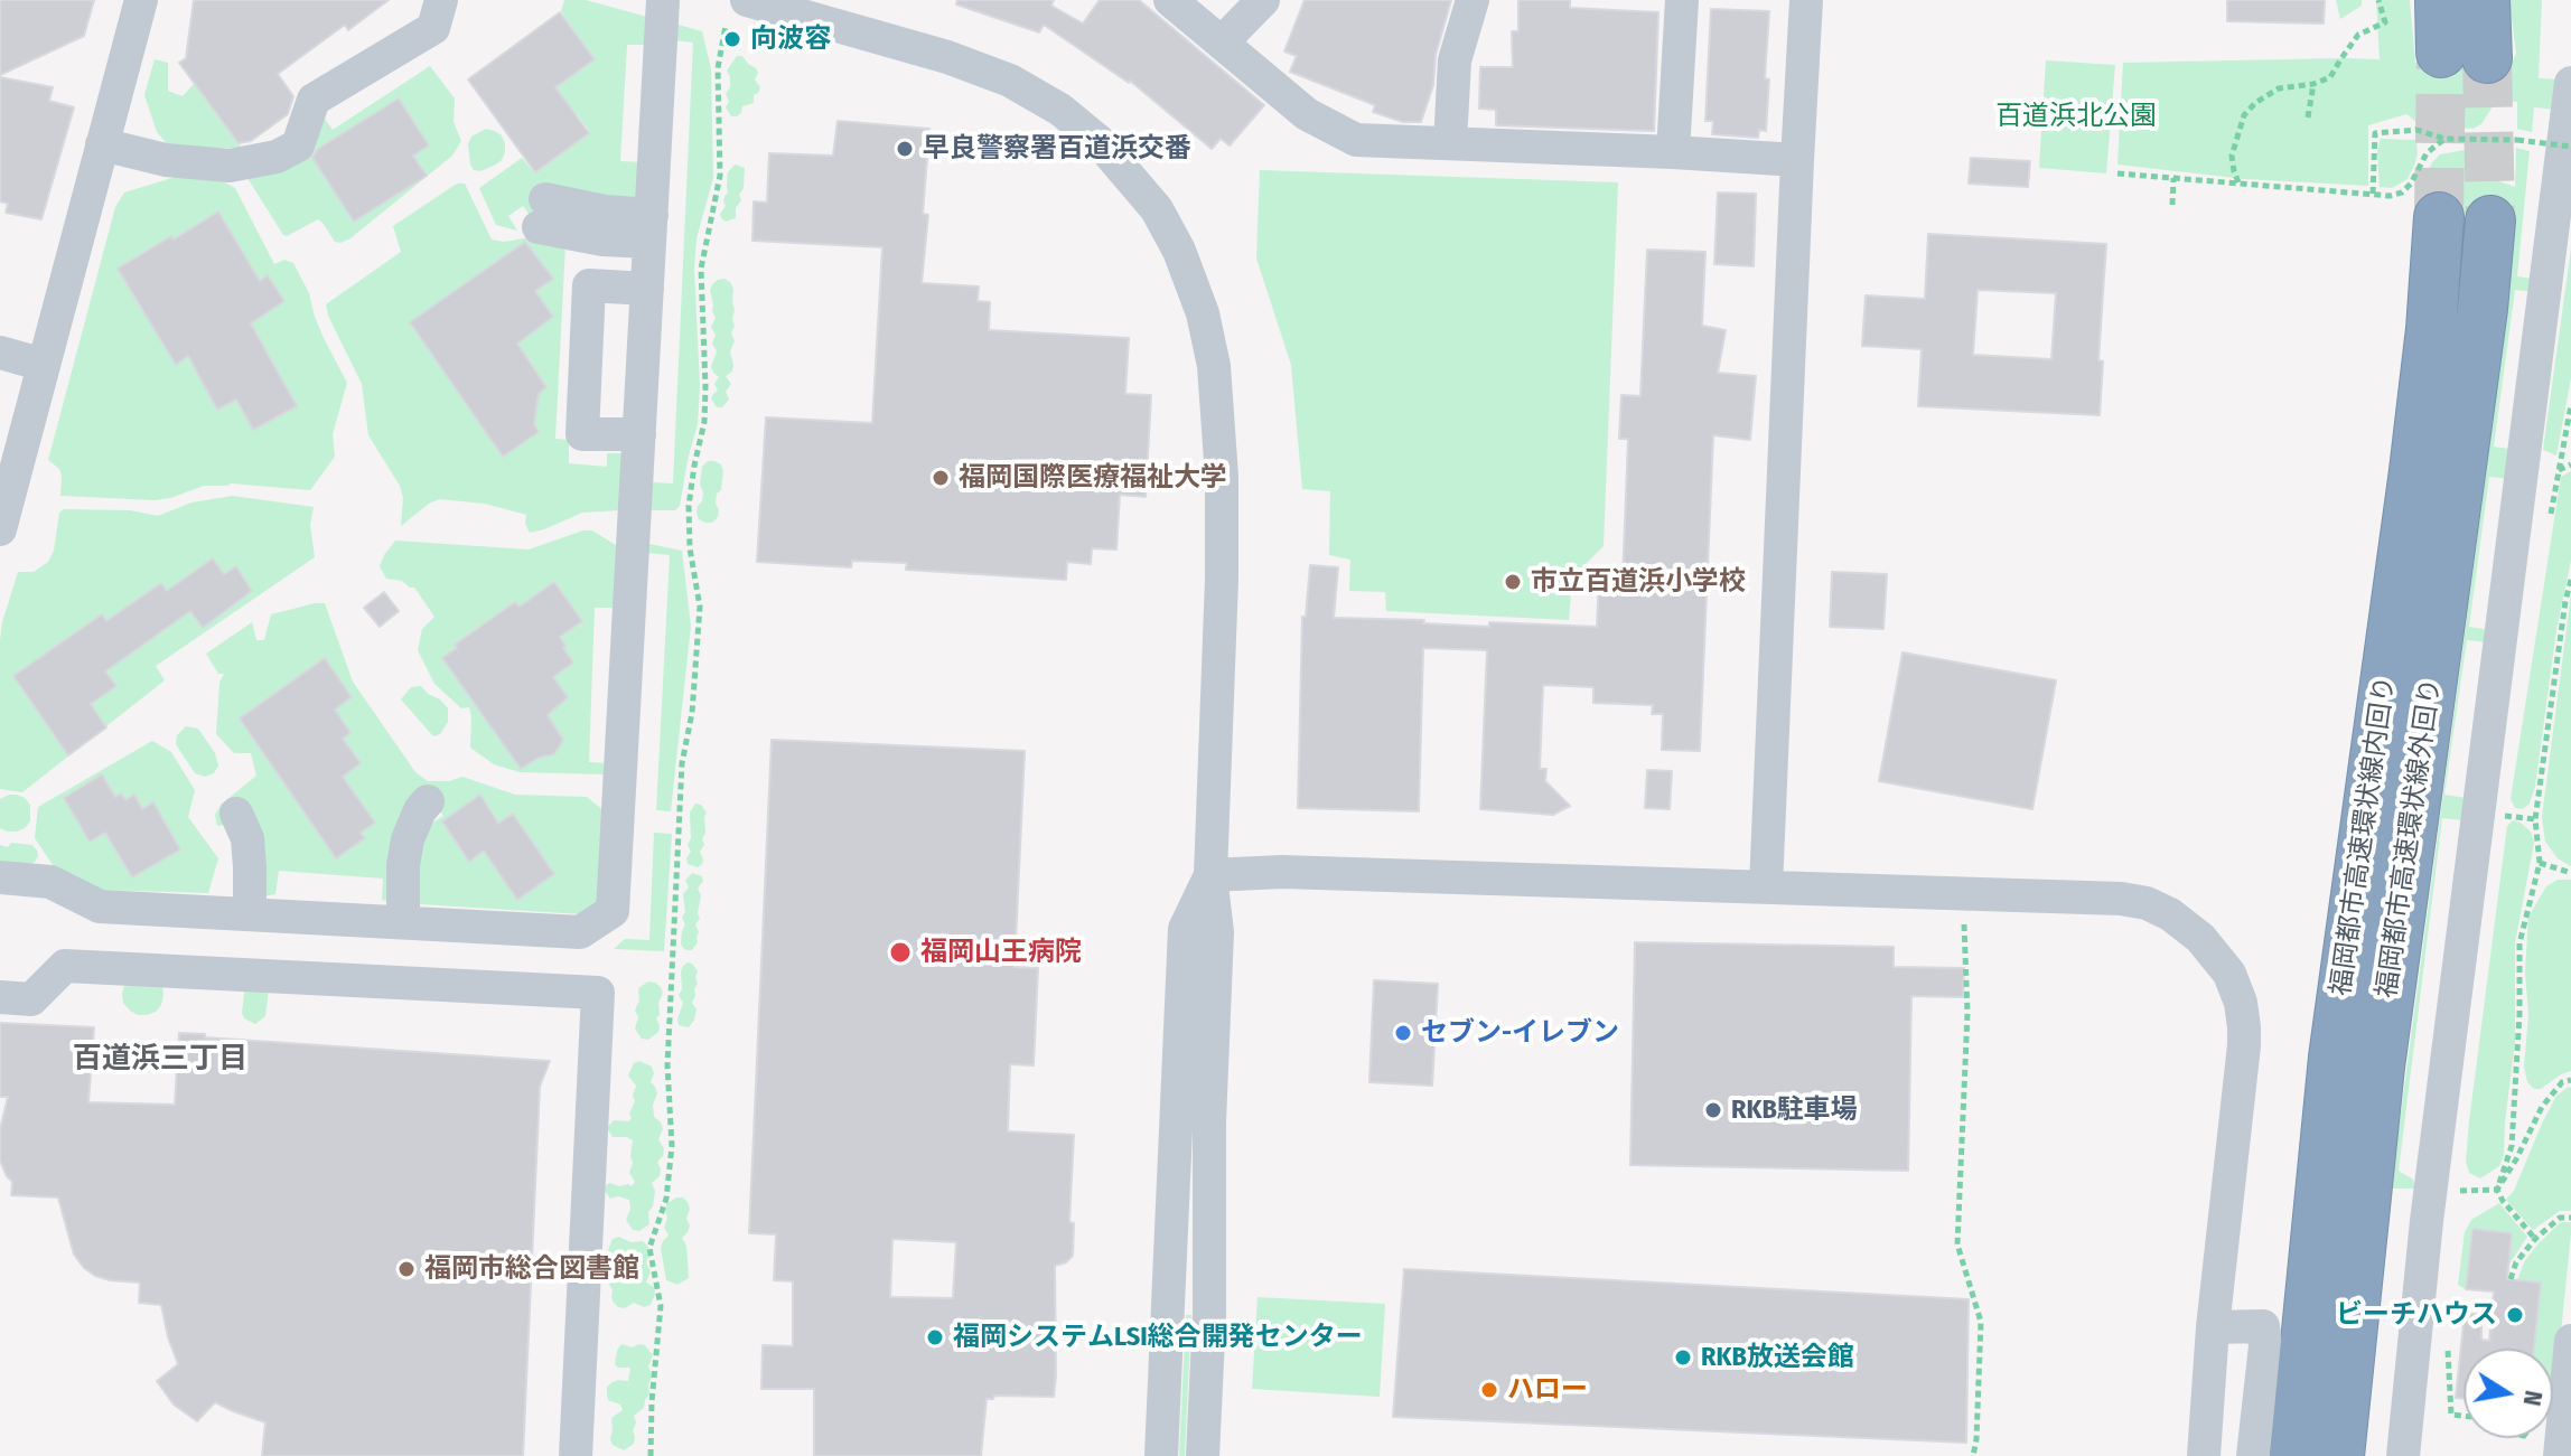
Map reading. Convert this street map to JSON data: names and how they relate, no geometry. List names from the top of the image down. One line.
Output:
{"streets":{"highway":["福岡都市高速環状線内回り","福岡都市高速環状線外回り"]},"districts":["百道浜三丁目"],"parks":["百道浜北公園"],"places":["向波容","早良警察署百道浜交番","福岡国際医療福祉大学","市立百道浜小学校","福岡山王病院","セブン-イレブン","RKB駐車場","福岡市総合図書館","ビーチハウス","福岡システムLSI総合開発センター","RKB放送会館","ハロー"],"north":"right"}
